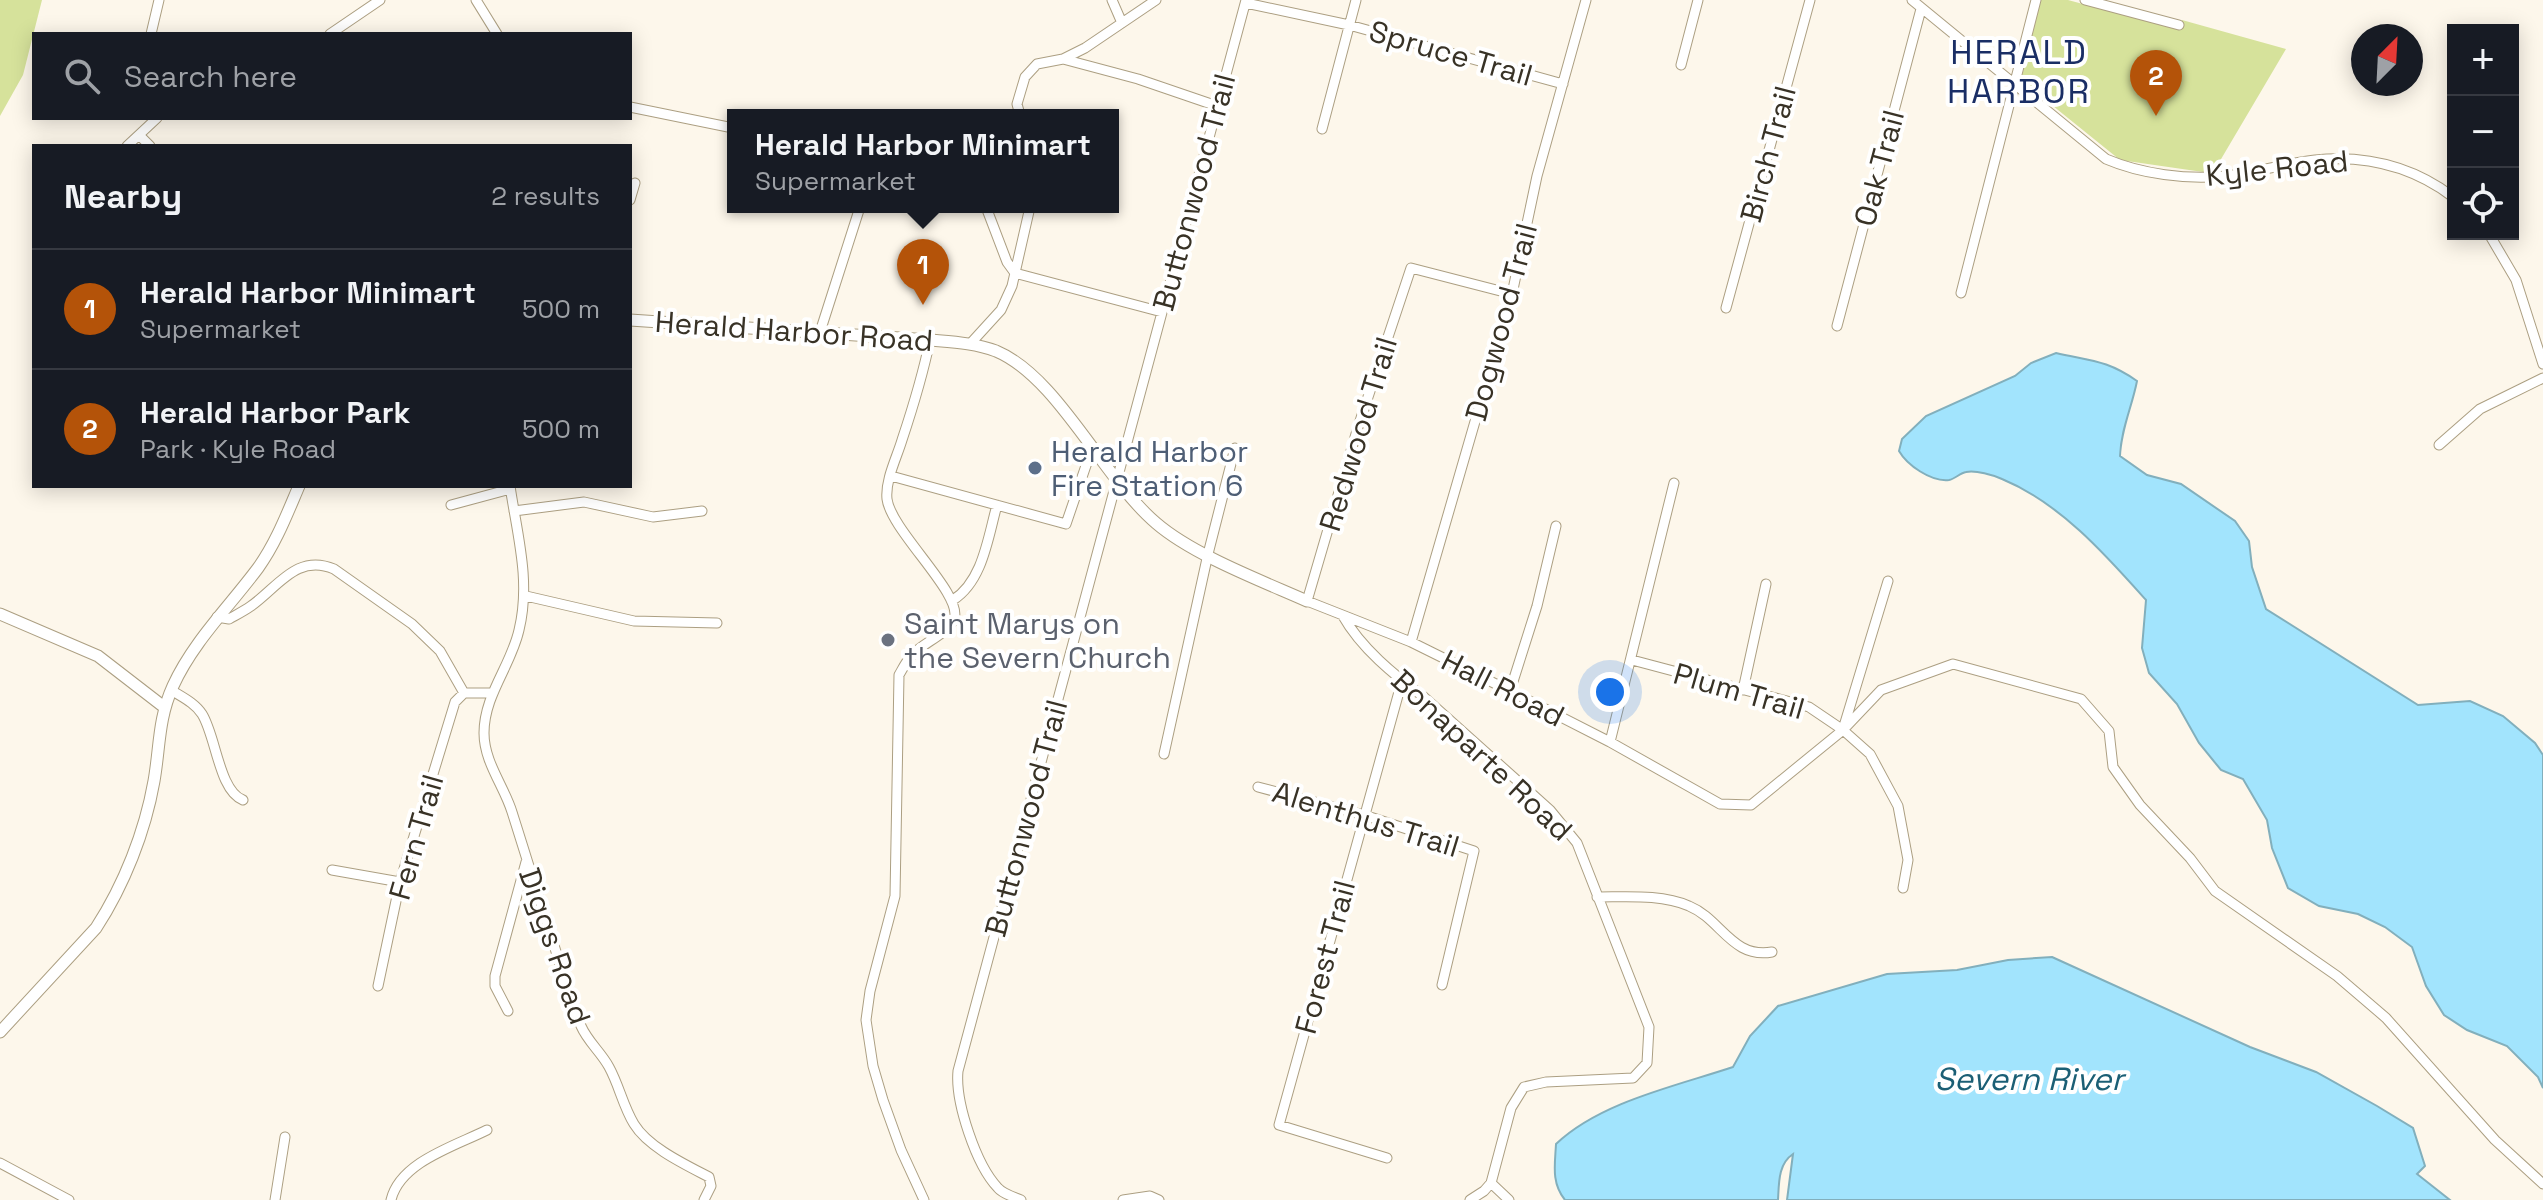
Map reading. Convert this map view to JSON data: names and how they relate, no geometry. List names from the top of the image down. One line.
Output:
{"streets":{"street":["Spruce Trail","Birch Trail","Oak Trail","Kyle Road","Buttonwood Trail","Dogwood Trail","Herald Harbor Road","Redwood Trail","Hall Road","Plum Trail","Bonaparte Road","Alenthus Trail","Fern Trail","Diggs Road","Forest Trail"]},"crossings":[["Spruce Trail","Buttonwood Trail"],["Spruce Trail","Dogwood Trail"],["Oak Trail","Kyle Road"],["Buttonwood Trail","Hall Road"],["Dogwood Trail","Redwood Trail"],["Dogwood Trail","Hall Road"],["Herald Harbor Road","Hall Road"],["Redwood Trail","Hall Road"],["Hall Road","Plum Trail"],["Hall Road","Bonaparte Road"],["Bonaparte Road","Forest Trail"],["Alenthus Trail","Forest Trail"]],"districts":["HERALD HARBOR"],"water":["Severn River"],"places":["Herald Harbor Fire Station 6","Saint Marys on the Severn Church"],"north":"top right","page":{"map_buttons":["+","−"],"search":"Search here","pins":["2","1"],"popup":["Herald Harbor Minimart","Supermarket"],"heading":["Nearby","2 results"],"list":[{"mark":"1","name":"Herald Harbor Minimart","note":"Supermarket","value":"500 m"},{"mark":"2","name":"Herald Harbor Park","note":"Park · Kyle Road","value":"500 m"}]}}
